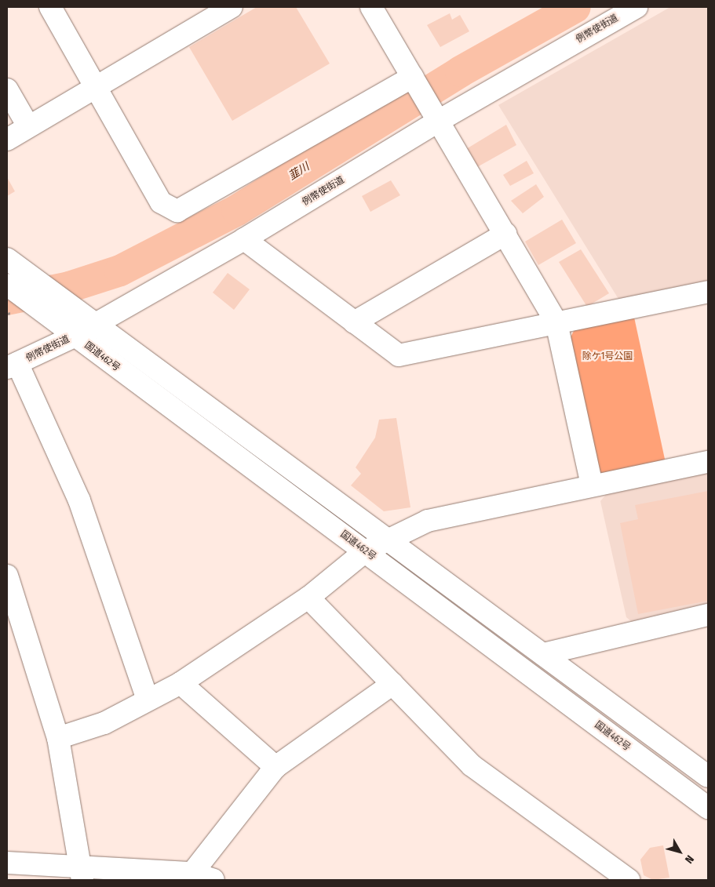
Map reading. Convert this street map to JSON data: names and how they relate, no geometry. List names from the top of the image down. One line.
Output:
{"streets":{"main road":["例幣使街道","国道462号"]},"crossings":[["例幣使街道","国道462号"]],"water":["韮川"],"parks":["除ケ1号公園"],"north":"bottom right"}
